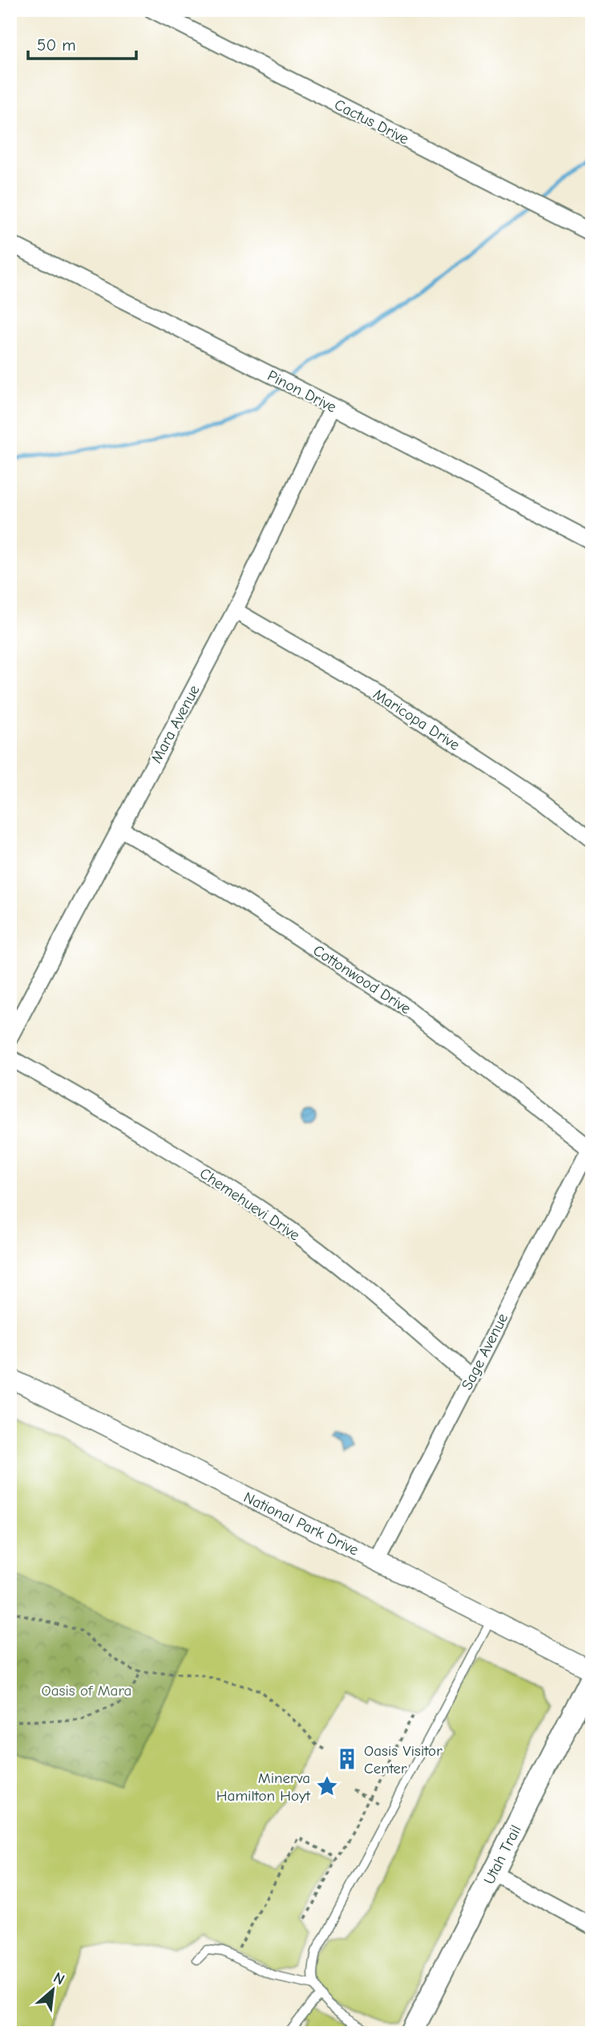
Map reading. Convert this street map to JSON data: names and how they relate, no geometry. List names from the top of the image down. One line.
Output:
{"streets":{"main road":["Utah Trail"],"street":["Cactus Drive","Pinon Drive","Maricopa Drive","Mara Avenue","Cottonwood Drive","Chemehuevi Drive","Sage Avenue","National Park Drive"]},"crossings":[["Pinon Drive","Mara Avenue"],["Maricopa Drive","Mara Avenue"],["Mara Avenue","Cottonwood Drive"],["Cottonwood Drive","Sage Avenue"],["Chemehuevi Drive","Sage Avenue"],["Sage Avenue","National Park Drive"]],"parks":["Oasis of Mara"],"places":{"building":["Oasis Visitor Center"],"place":["Minerva Hamilton Hoyt"]},"scale_bar":"50 m","north":"top right"}
